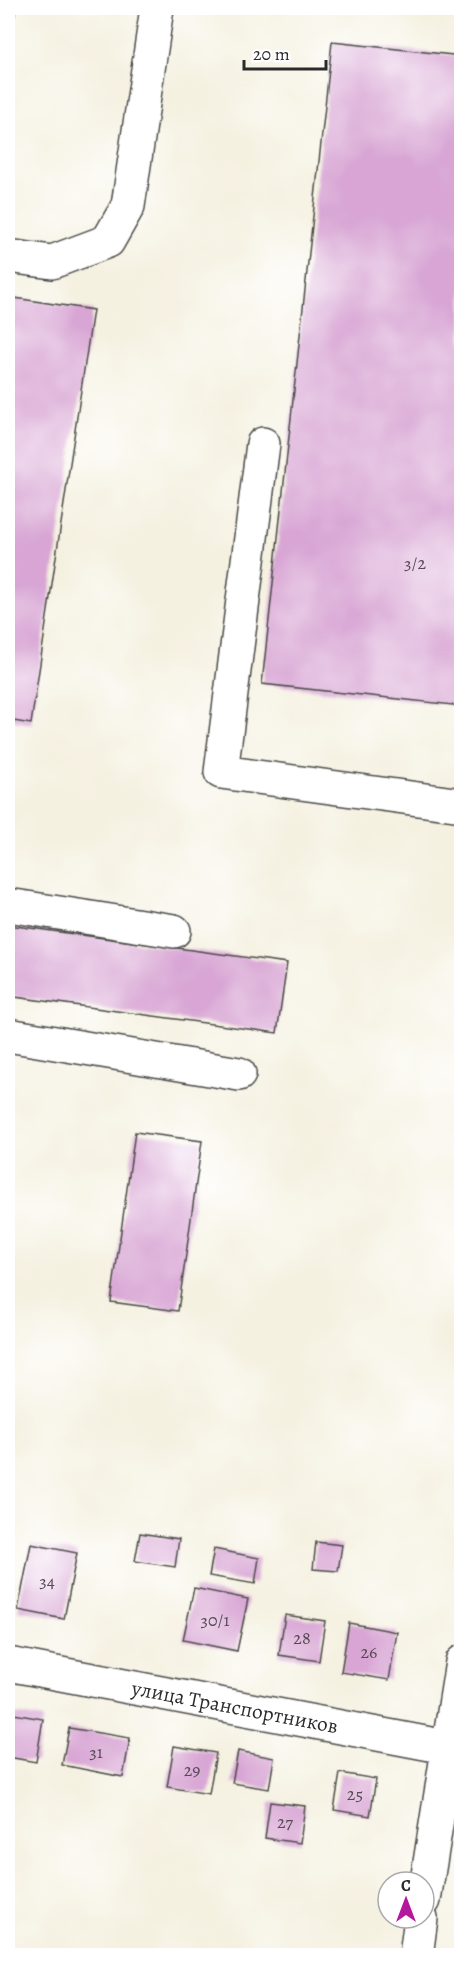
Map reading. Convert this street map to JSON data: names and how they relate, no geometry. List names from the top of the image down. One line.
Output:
{"streets":{"street":["улица Транспортников"]},"house_numbers":["3/2","34","30/1","28","26","31","29","25","27"],"scale_bar":"20 m","north":"top"}
